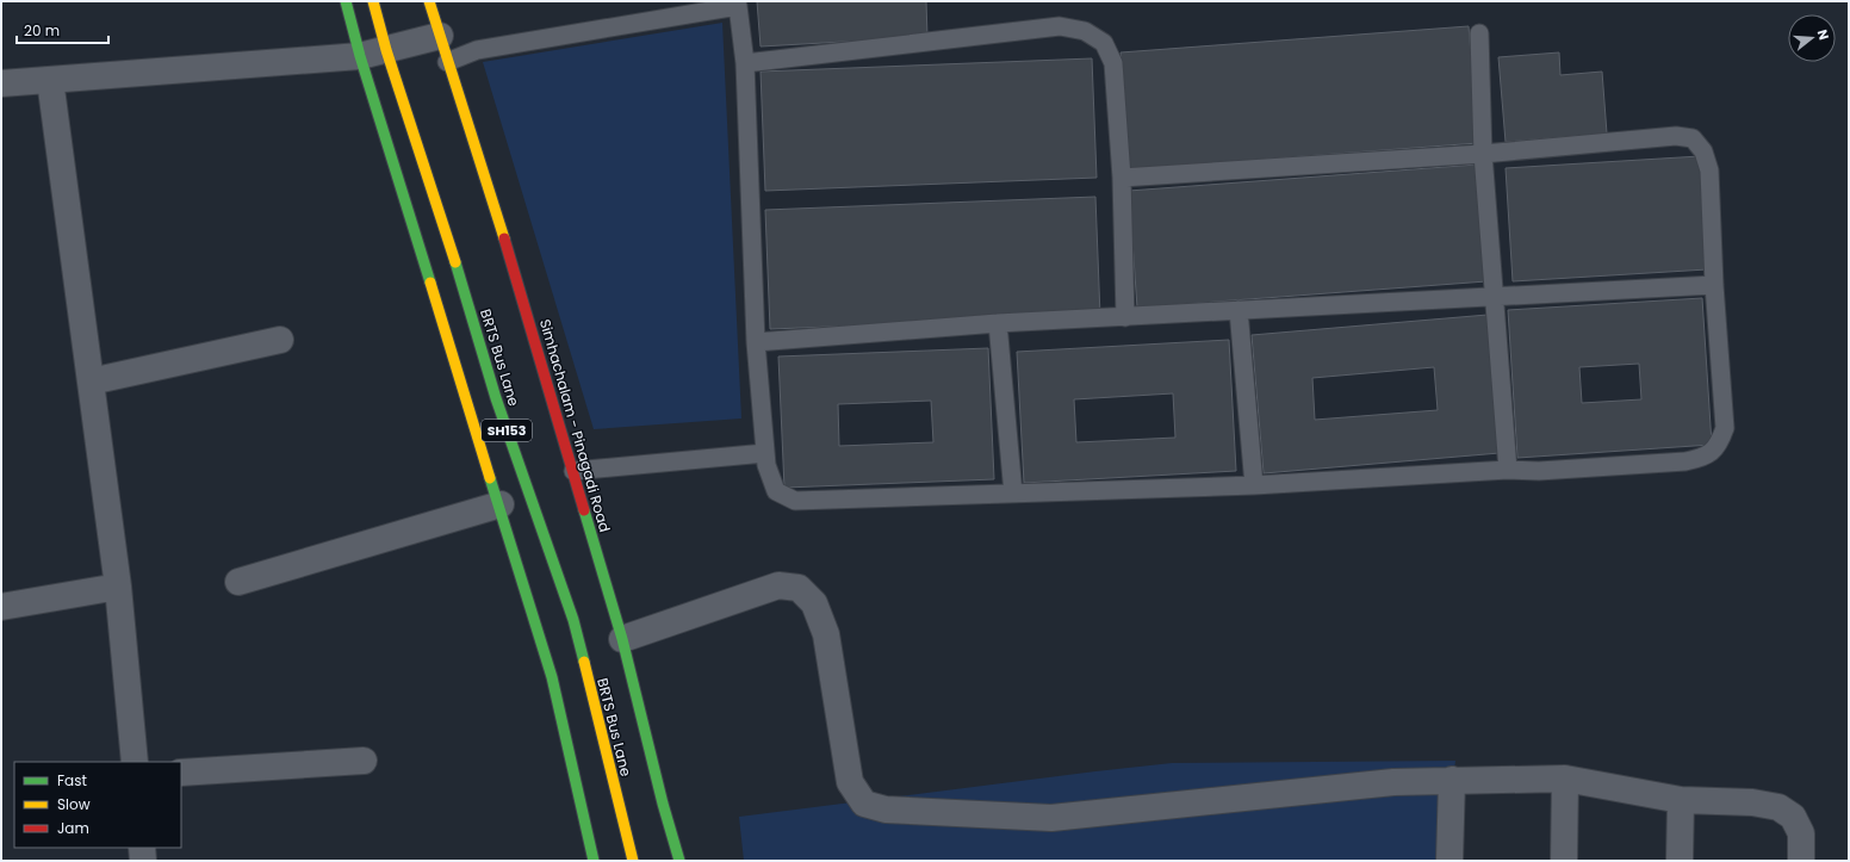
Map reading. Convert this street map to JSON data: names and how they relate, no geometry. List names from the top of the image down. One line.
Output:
{"streets":{"main road":["BRTS Bus Lane","Simhachalam - Pinagadi Road","SH153"]},"legend":["Fast","Slow","Jam"],"scale_bar":"20 m","north":"right"}
